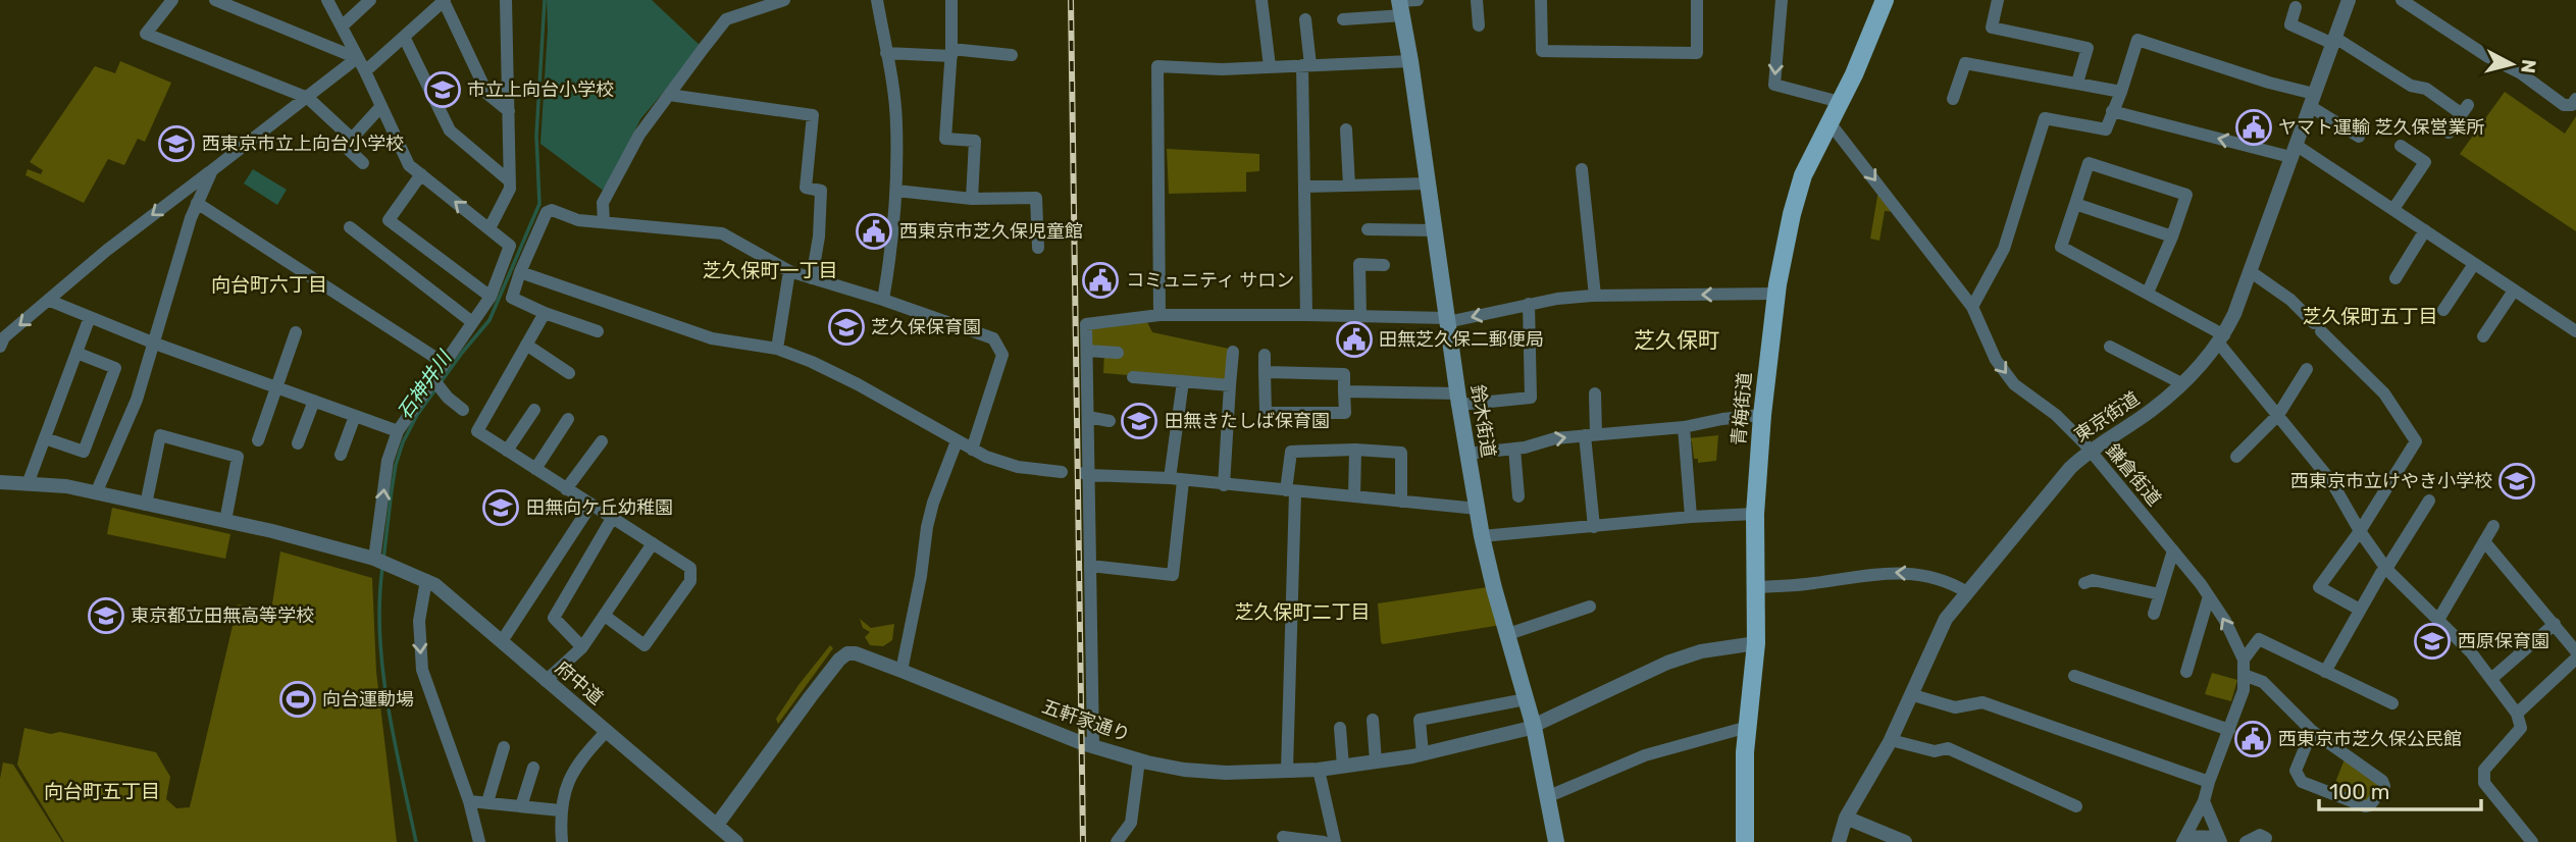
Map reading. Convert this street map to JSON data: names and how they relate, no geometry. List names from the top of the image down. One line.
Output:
{"streets":{"main road":["青梅街道","鈴木街道"],"street":["東京街道","鎌倉街道","府中道","五軒家通り"]},"crossings":[["青梅街道","鎌倉街道"],["青梅街道","五軒家通り"],["東京街道","鎌倉街道"],["鈴木街道","五軒家通り"],["府中道","五軒家通り"]],"districts":["芝久保町一丁目","向台町六丁目","芝久保町五丁目","芝久保町","芝久保町二丁目","向台町五丁目"],"water":["石神井川"],"places":{"school or university":["市立上向台小学校","西東京市立上向台小学校","芝久保保育園","田無きたしば保育園","西東京市立けやき小学校","田無向ケ丘幼稚園","東京都立田無高等学校","西原保育園"],"public building":["ヤマト運輸 芝久保営業所","西東京市芝久保児童館","コミュニティ サロン","田無芝久保二郵便局","西東京市芝久保公民館"],"sports":["向台運動場"]},"scale_bar":"100 m","north":"right"}
